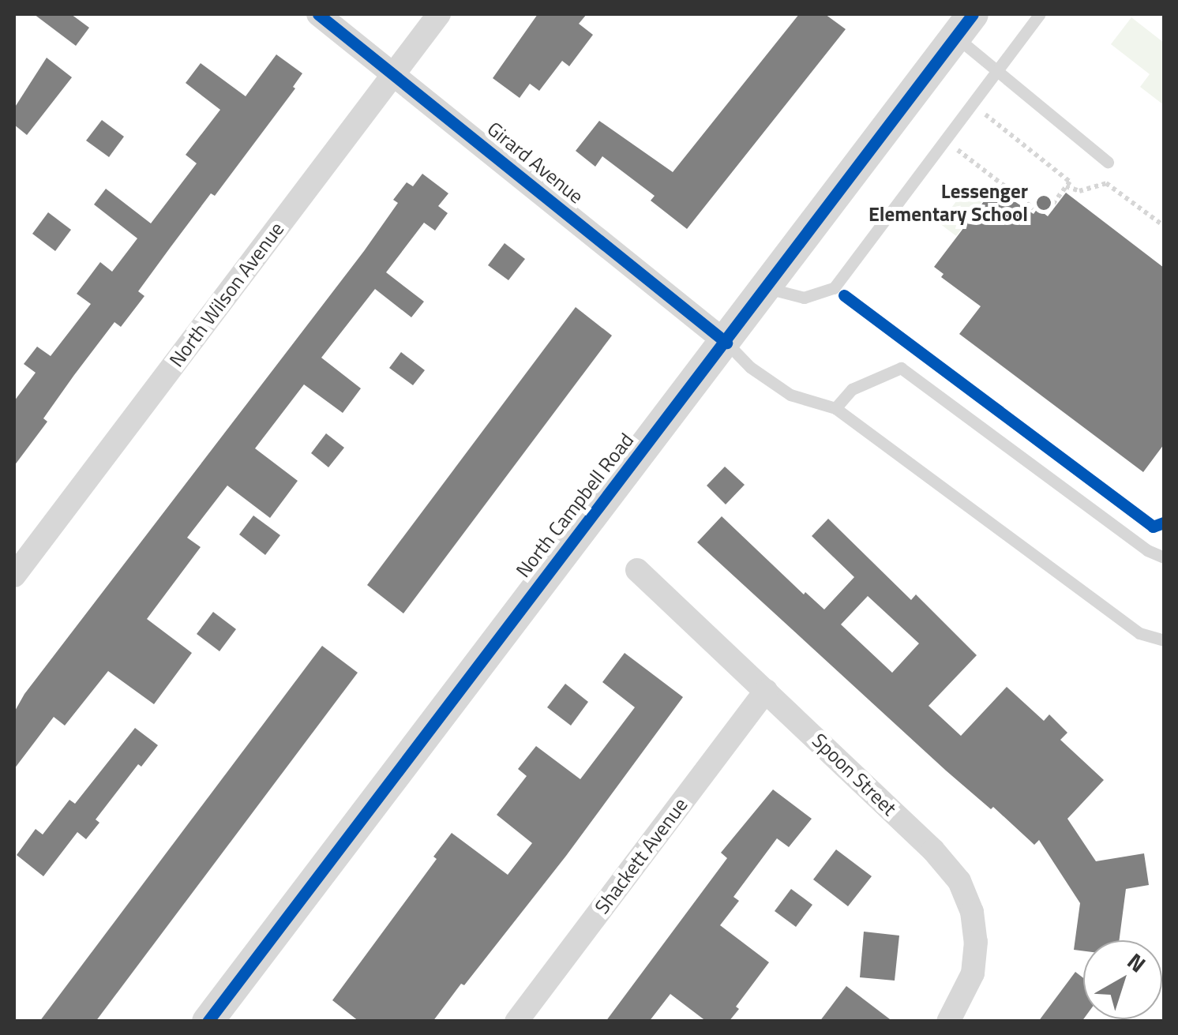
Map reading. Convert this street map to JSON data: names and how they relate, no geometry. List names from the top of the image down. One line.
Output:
{"streets":{"street":["Girard Avenue","North Wilson Avenue","North Campbell Road","Spoon Street","Shackett Avenue"]},"crossings":[["Girard Avenue","North Wilson Avenue"],["Girard Avenue","North Campbell Road"],["Spoon Street","Shackett Avenue"]],"places":["Lessenger Elementary School"],"north":"top right"}
